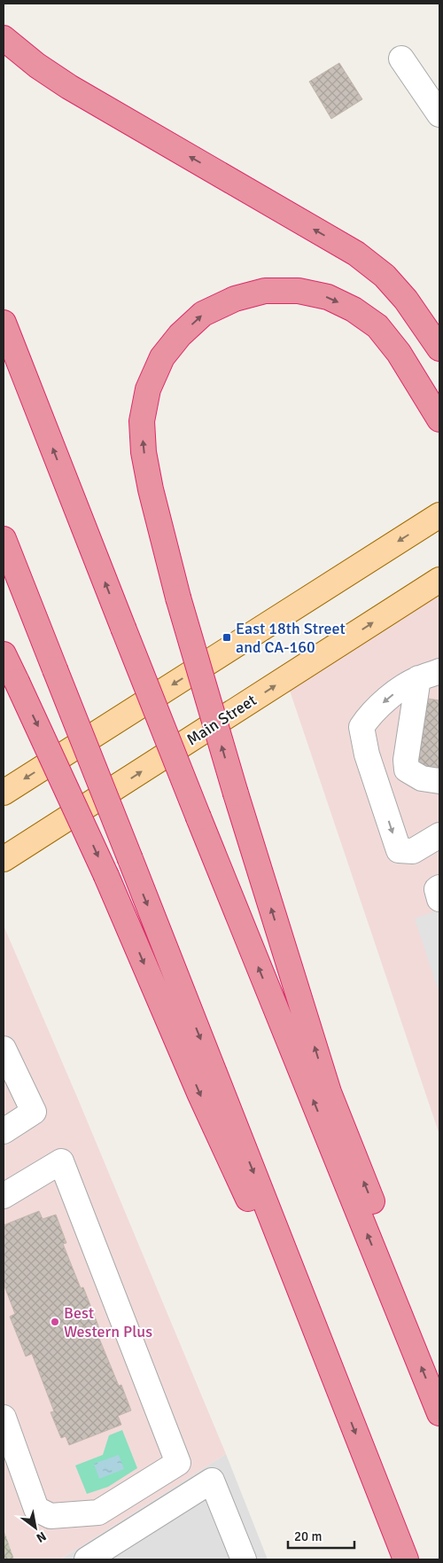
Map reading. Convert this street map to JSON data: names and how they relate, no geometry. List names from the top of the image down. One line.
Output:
{"streets":{"main road":["Main Street"]},"places":{"transit":["East 18th Street and CA-160"],"other":["Best Western Plus"]},"scale_bar":"20 m","north":"bottom right"}
